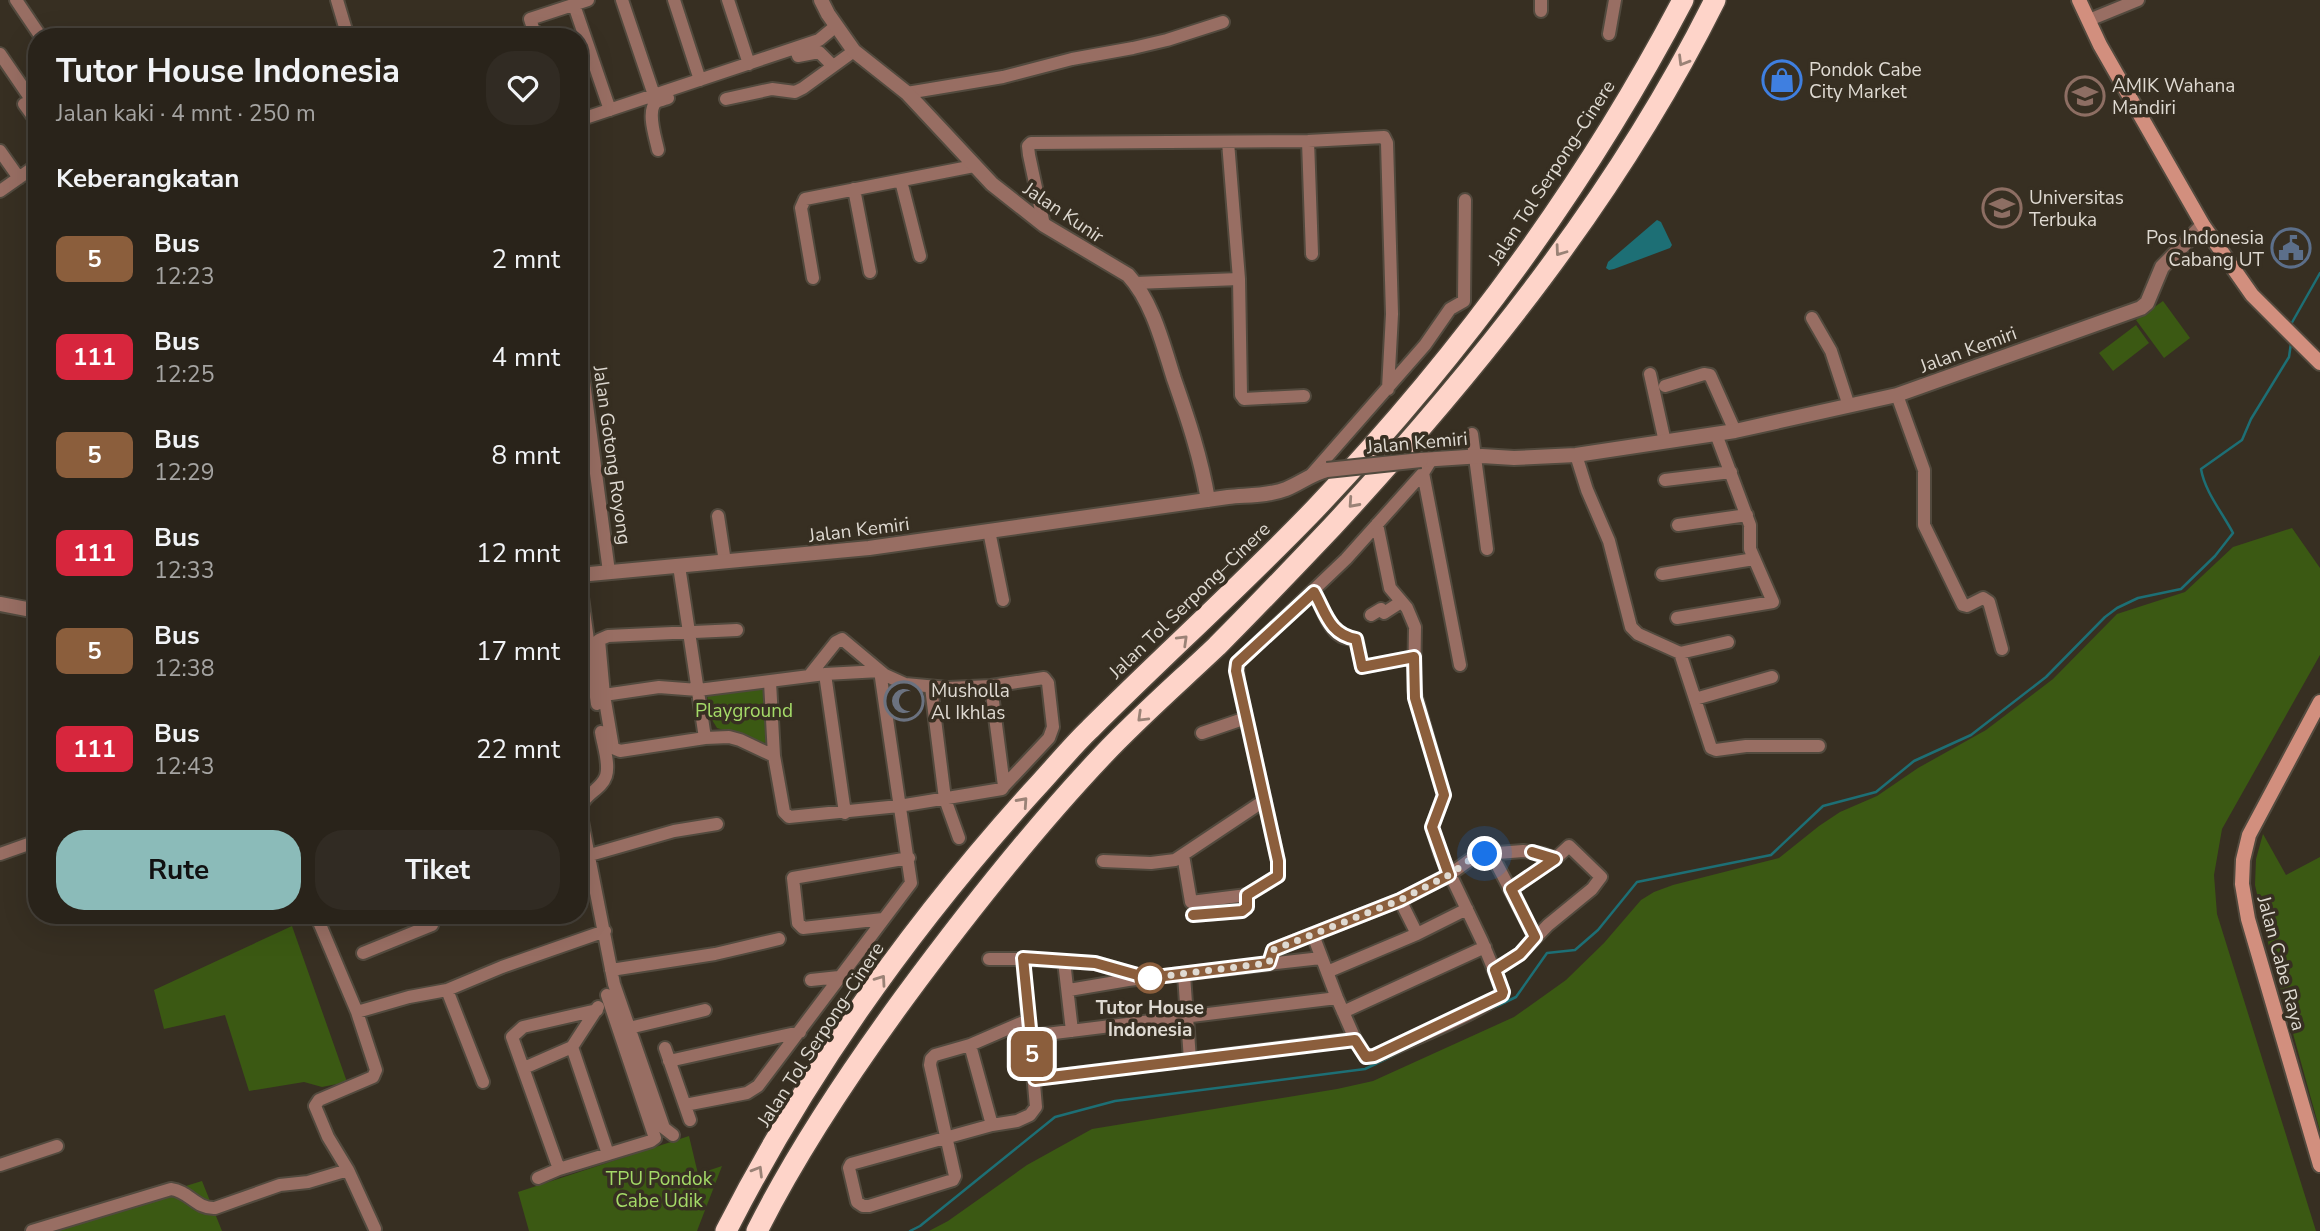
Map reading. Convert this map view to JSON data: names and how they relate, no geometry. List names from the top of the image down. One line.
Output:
{"streets":{"highway":["Jalan Tol Serpong–Cinere"],"main road":["Jalan Cabe Raya"],"street":["Jalan Kunir","Jalan Kemiri","Jalan Gotong Royong"]},"crossings":[["Jalan Kunir","Jalan Kemiri"],["Jalan Kemiri","Jalan Gotong Royong"]],"parks":["Playground","TPU Pondok Cabe Udik"],"places":{"shop":["Pondok Cabe City Market"],"school or university":["AMIK Wahana Mandiri","Universitas Terbuka"],"public building":["Pos Indonesia Cabang UT"],"mosque":["Musholla Al Ikhlas"],"other":["Tutor House Indonesia"]},"lines":["bus line 5"],"page":{"on_map":"5","heading":[["Tutor House Indonesia","Jalan kaki · 4 mnt · 250 m"],"Keberangkatan"],"list":[{"mark":"5","name":"Bus","note":"12:23","value":"2 mnt"},{"mark":"111","name":"Bus","note":"12:25","value":"4 mnt"},{"mark":"5","name":"Bus","note":"12:29","value":"8 mnt"},{"mark":"111","name":"Bus","note":"12:33","value":"12 mnt"},{"mark":"5","name":"Bus","note":"12:38","value":"17 mnt"},{"mark":"111","name":"Bus","note":"12:43","value":"22 mnt"}],"buttons":["Rute","Tiket"]}}
